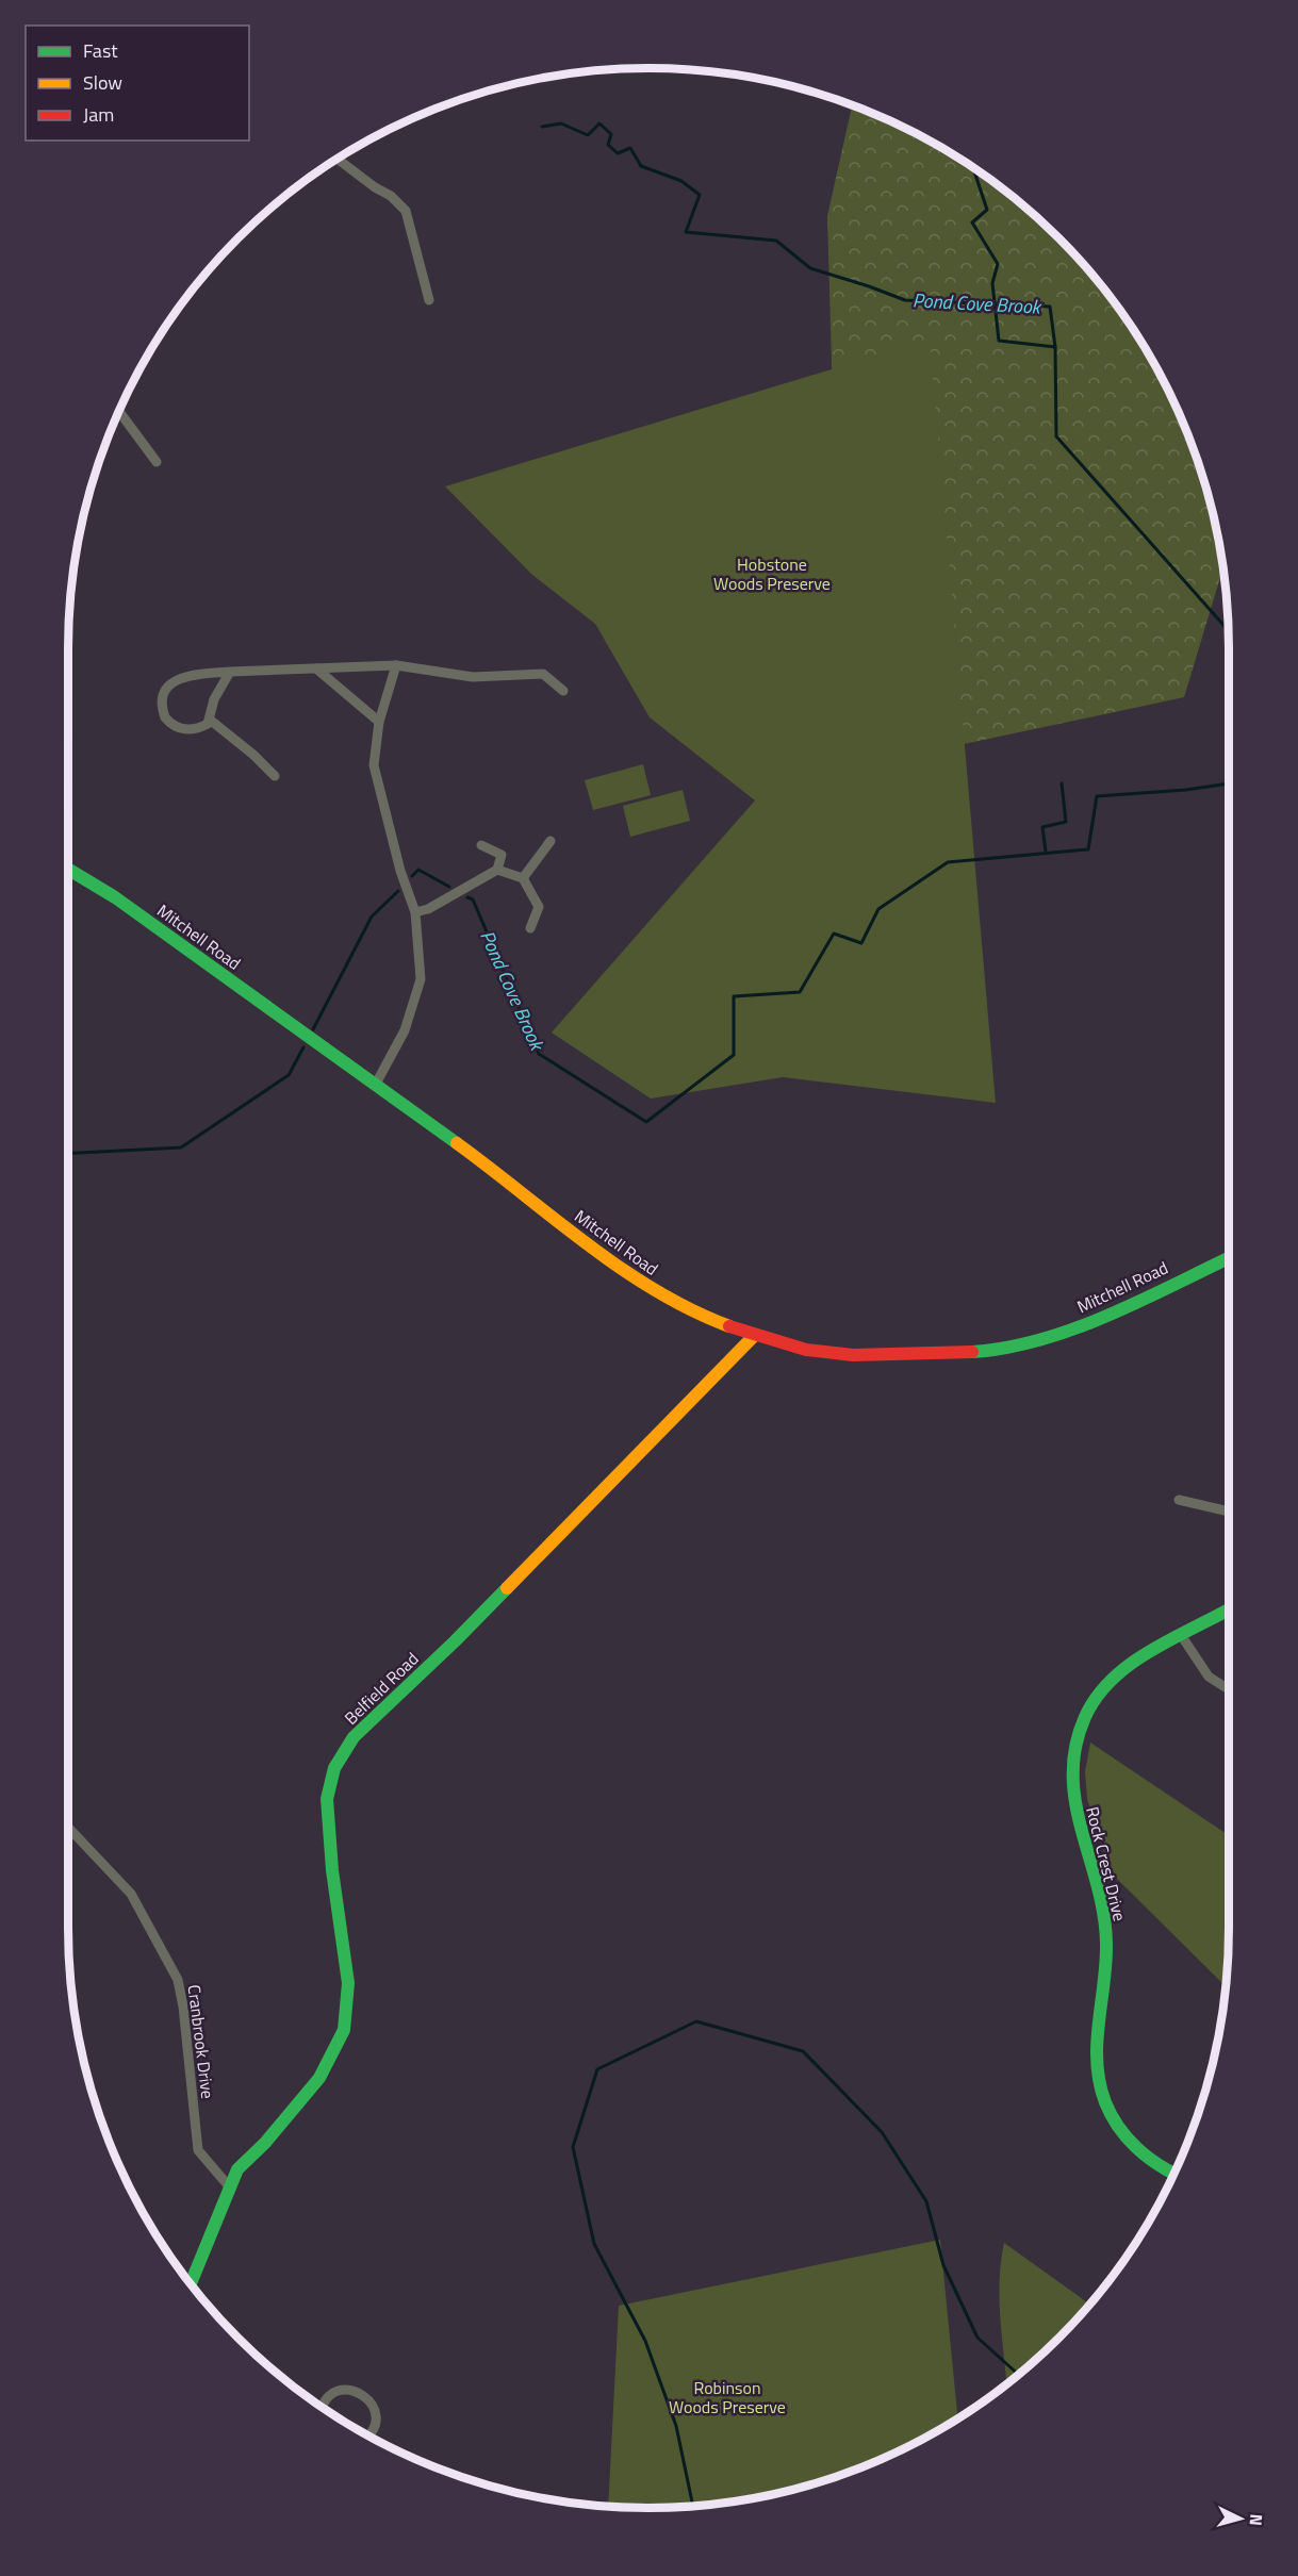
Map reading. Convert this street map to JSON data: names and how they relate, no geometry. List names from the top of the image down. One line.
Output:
{"streets":{"street":["Mitchell Road","Belfield Road","Rock Crest Drive","Cranbrook Drive"]},"crossings":[["Mitchell Road","Belfield Road"],["Belfield Road","Cranbrook Drive"]],"water":["Pond Cove Brook"],"parks":["Hobstone Woods Preserve","Robinson Woods Preserve"],"legend":["Fast","Slow","Jam"],"north":"right"}
